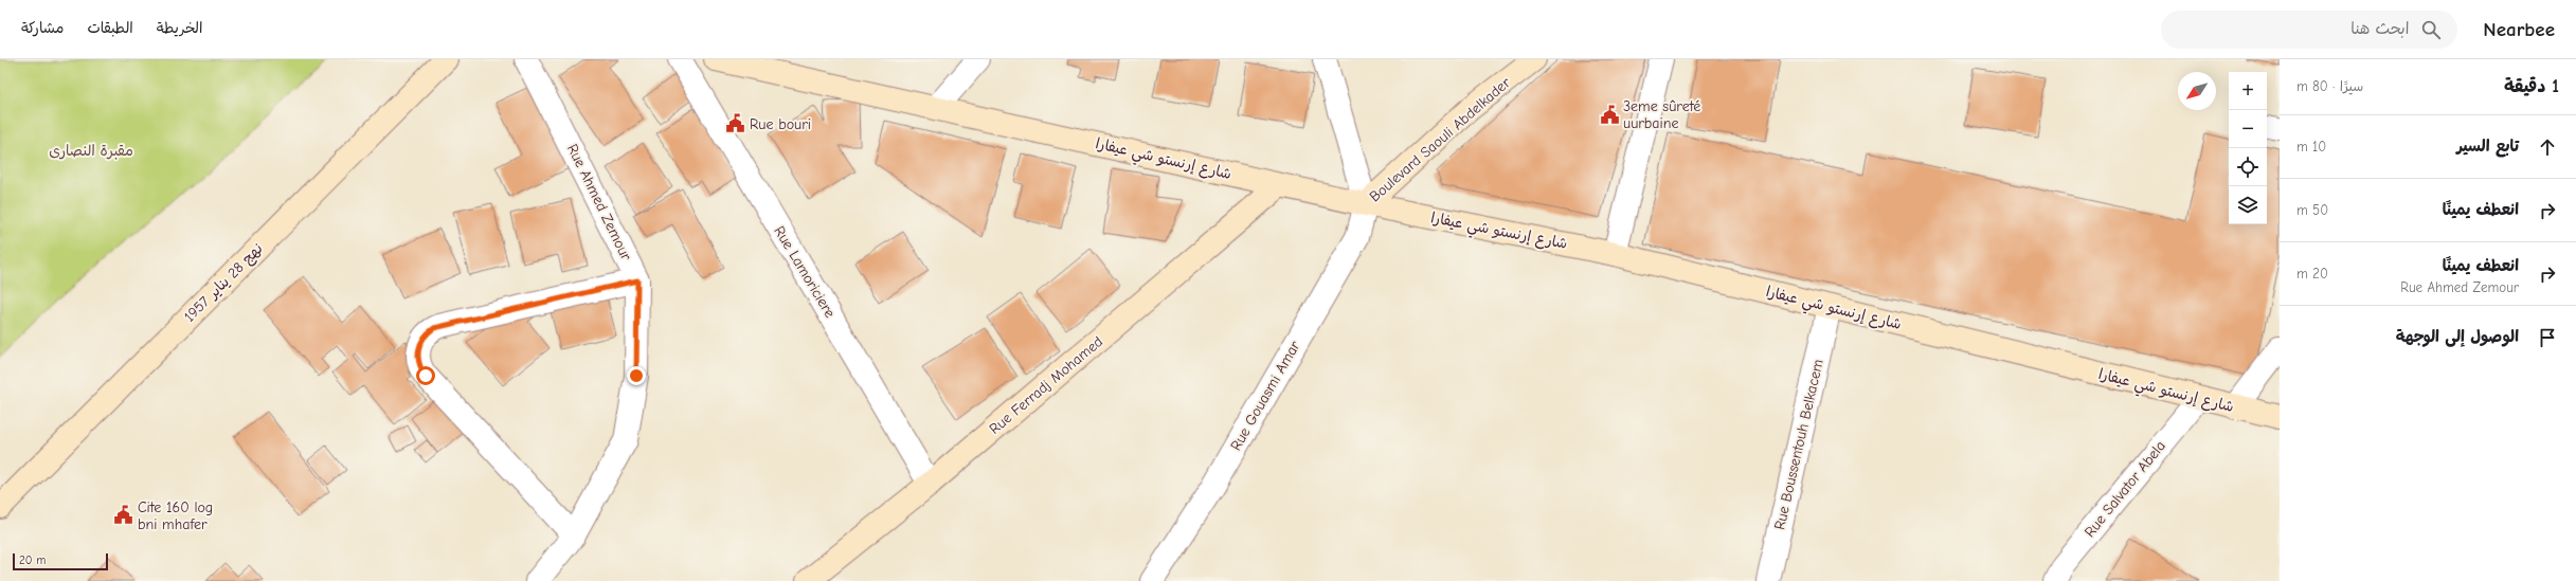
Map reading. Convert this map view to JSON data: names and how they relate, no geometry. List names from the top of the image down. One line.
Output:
{"streets":{"main road":["Boulevard Saouli Abdelkader","شارع إرنستو شي عيفارا","نهج 28 يناير 1957","Rue Ferradj Mohamed"],"street":["Rue Ahmed Zemour","Rue Lamoriciere","Rue Gouasmi Amar","Rue Boussentouh Belkacem","Rue Salvator Abela"]},"crossings":[["Boulevard Saouli Abdelkader","شارع إرنستو شي عيفارا"],["Boulevard Saouli Abdelkader","Rue Gouasmi Amar"],["شارع إرنستو شي عيفارا","Rue Ferradj Mohamed"],["شارع إرنستو شي عيفارا","Rue Gouasmi Amar"],["شارع إرنستو شي عيفارا","Rue Boussentouh Belkacem"],["شارع إرنستو شي عيفارا","Rue Salvator Abela"],["Rue Lamoriciere","Rue Ferradj Mohamed"]],"parks":["مقبرة النصارى"],"places":{"public building":["3eme sûreté uurbaine","Rue bouri","Cite 160 log bni mhafer"]},"scale_bar":"20 m","north":"bottom left","page":{"header":"Nearbee","search":"ابحث هنا","nav":["الخريطة","الطبقات","مشاركة"],"heading":["1 دقيقة","سيرًا · 80 m"],"map_buttons":["+","−"],"list":[["تابع السير","10 m"],["انعطف يمينًا","50 m"],["انعطف يمينًا","Rue Ahmed Zemour","20 m"],"الوصول إلى الوجهة"],"scale":"20 m"}}
